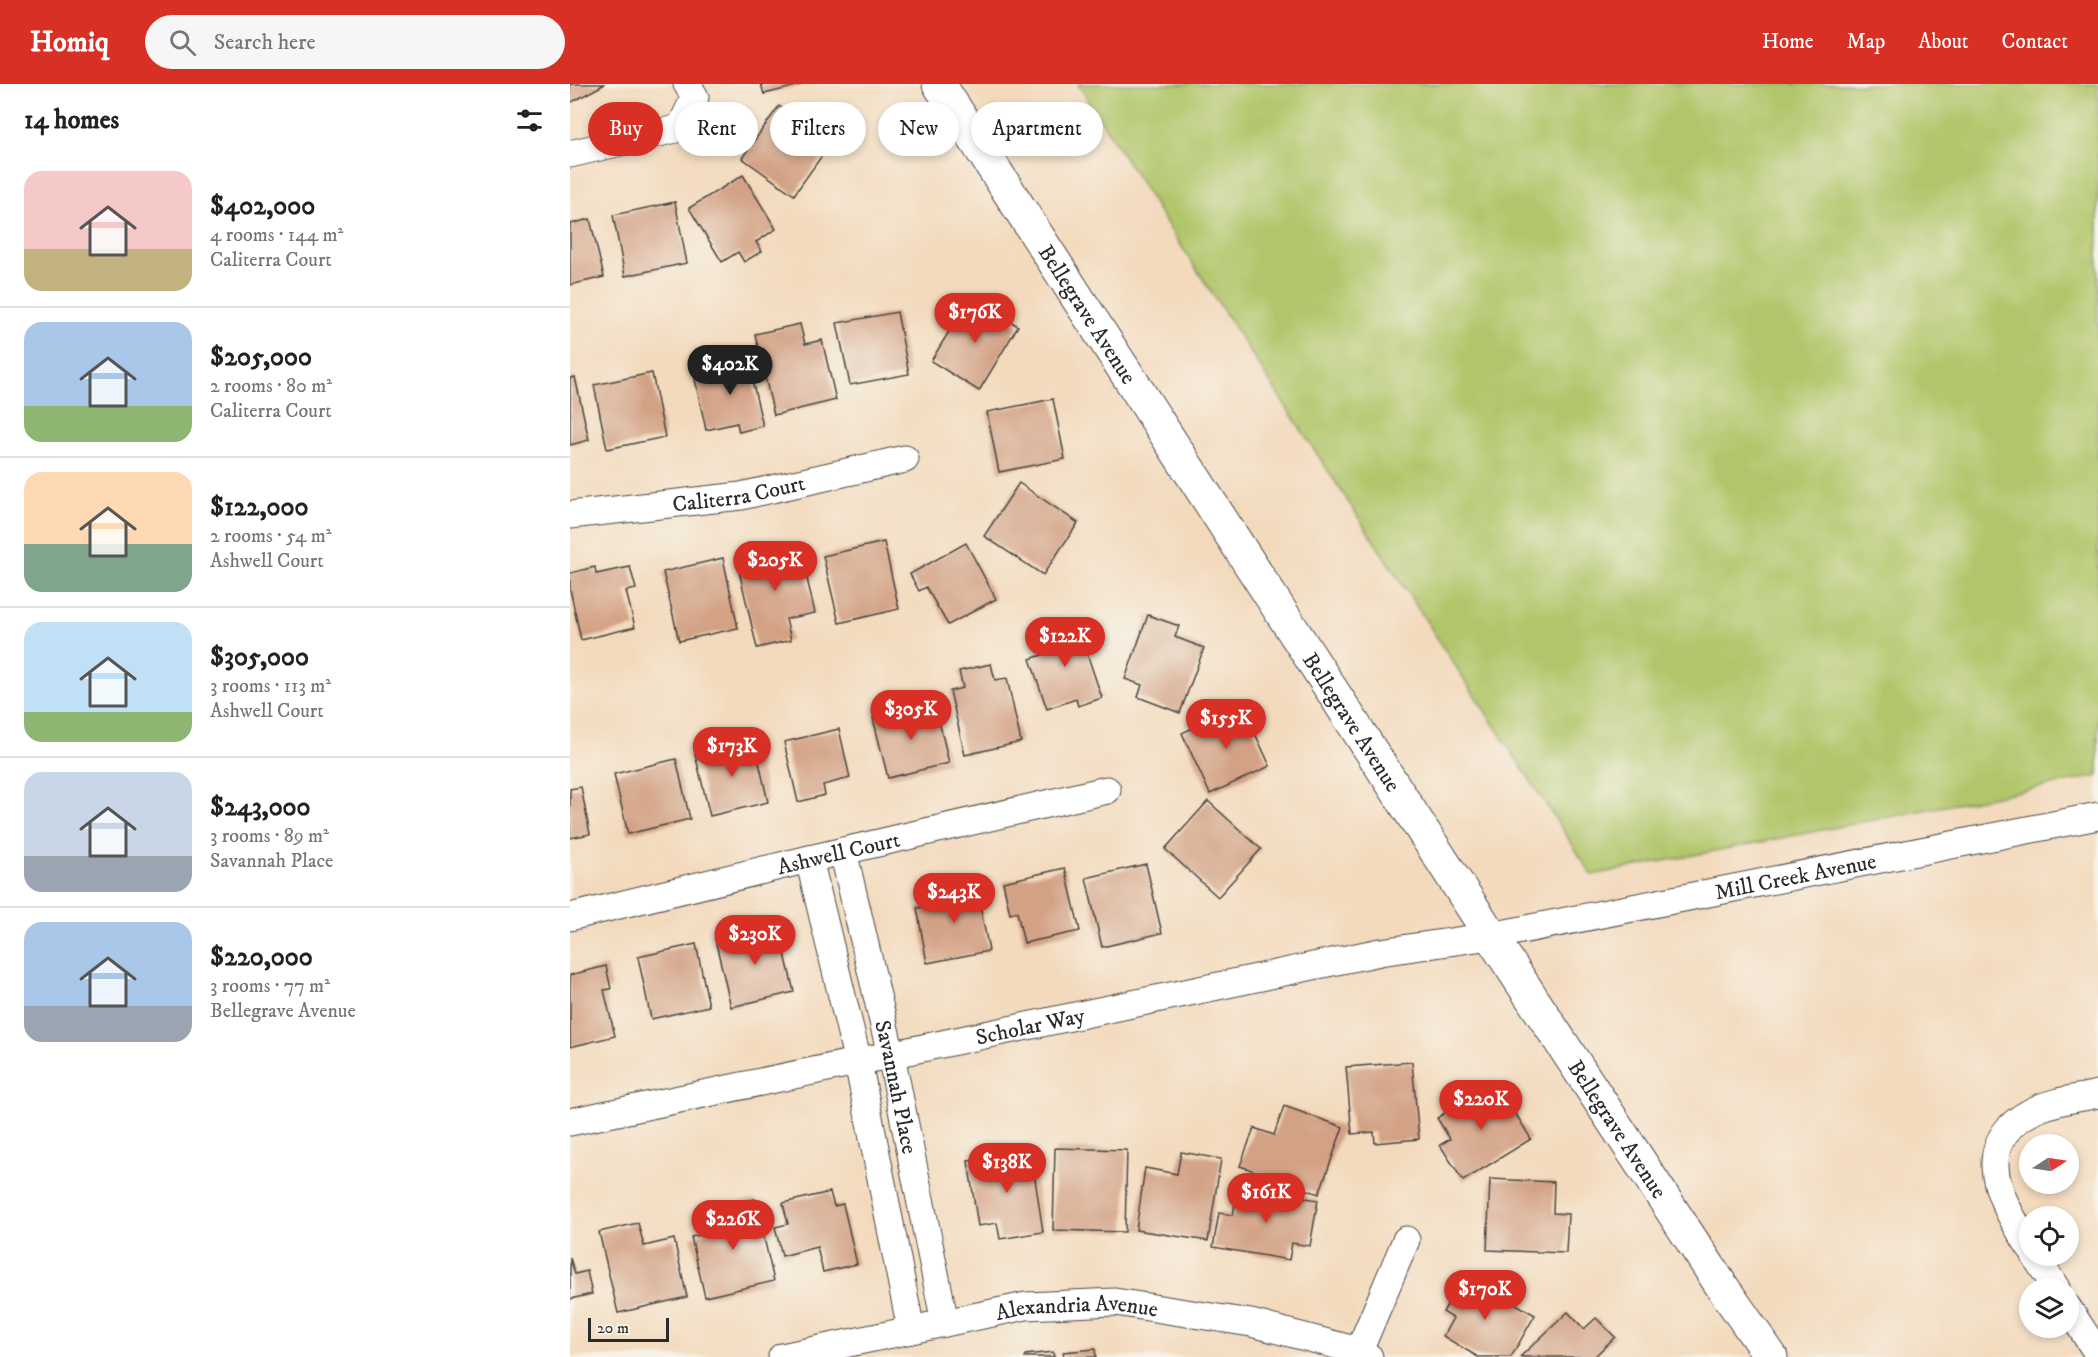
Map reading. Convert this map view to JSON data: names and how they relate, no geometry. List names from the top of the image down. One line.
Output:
{"streets":{"main road":["Bellegrave Avenue"],"street":["Caliterra Court","Ashwell Court","Mill Creek Avenue","Scholar Way","Savannah Place","Alexandria Avenue"]},"crossings":[["Bellegrave Avenue","Mill Creek Avenue"],["Bellegrave Avenue","Scholar Way"],["Ashwell Court","Savannah Place"],["Mill Creek Avenue","Scholar Way"],["Scholar Way","Savannah Place"],["Savannah Place","Alexandria Avenue"]],"scale_bar":"20 m","north":"right","page":{"header":"Homiq","search":"Search here","nav":["Home","Map","About","Contact"],"heading":"14 homes","chip":["Buy","Rent","Filters","New","Apartment"],"list":[{"name":"$402,000","note":"4 rooms · 144 m² · Caliterra Court"},{"name":"$205,000","note":"2 rooms · 80 m² · Caliterra Court"},{"name":"$122,000","note":"2 rooms · 54 m² · Ashwell Court"},{"name":"$305,000","note":"3 rooms · 113 m² · Ashwell Court"},{"name":"$243,000","note":"3 rooms · 89 m² · Savannah Place"},{"name":"$220,000","note":"3 rooms · 77 m² · Bellegrave Avenue"}],"price":["$176K","$402K","$205K","$122K","$305K","$155K","$173K","$243K","$230K","$220K","$138K","$161K","$226K","$170K"],"scale":"20 m"}}
